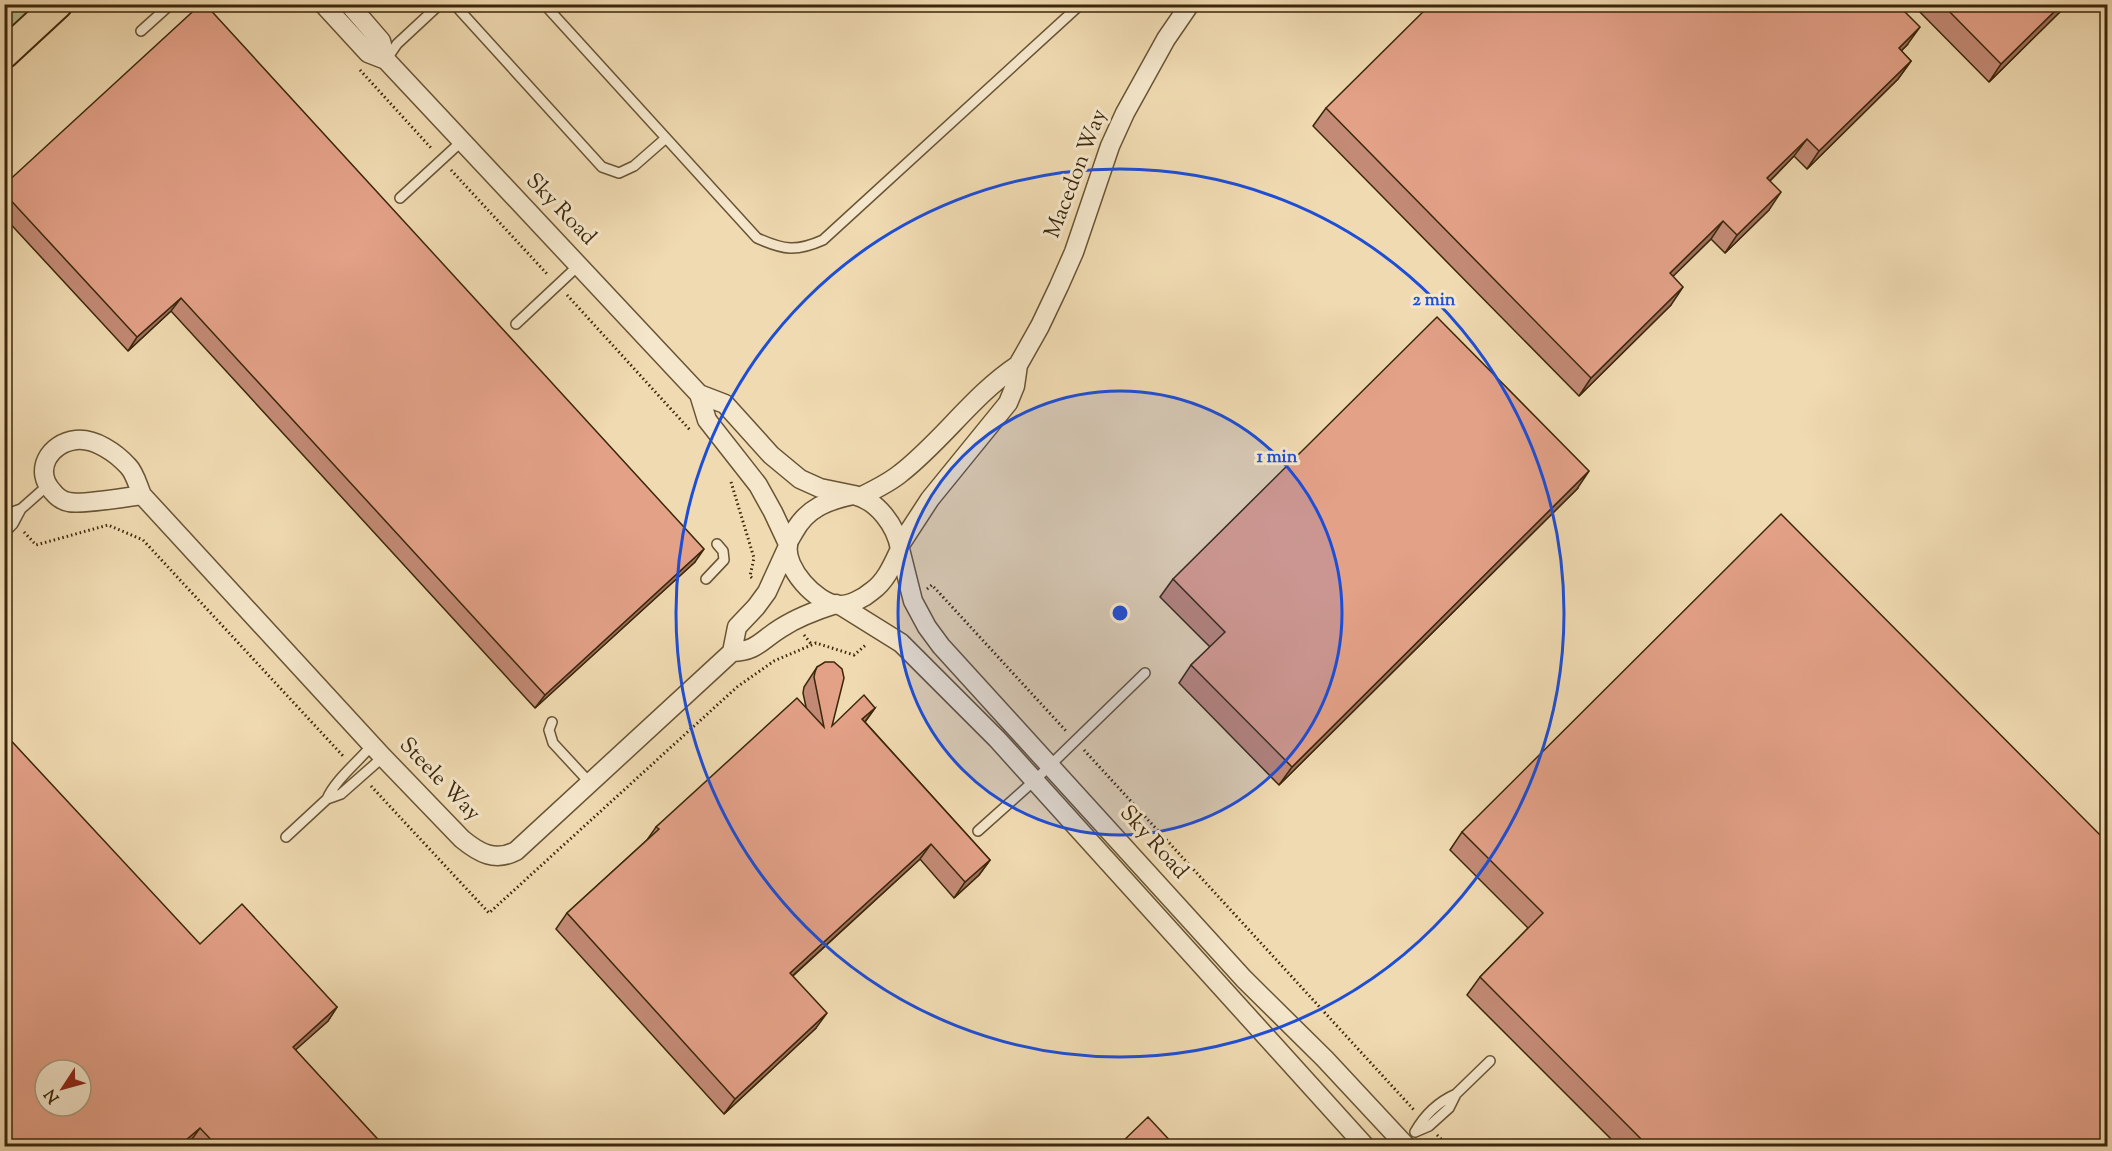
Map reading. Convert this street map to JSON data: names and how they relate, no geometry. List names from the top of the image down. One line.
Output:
{"streets":{"street":["Macedon Way","Sky Road","Steele Way"]},"crossings":[["Macedon Way","Sky Road"],["Macedon Way","Steele Way"],["Sky Road","Steele Way"]],"north":"bottom left","rings":["2 min","1 min"]}
